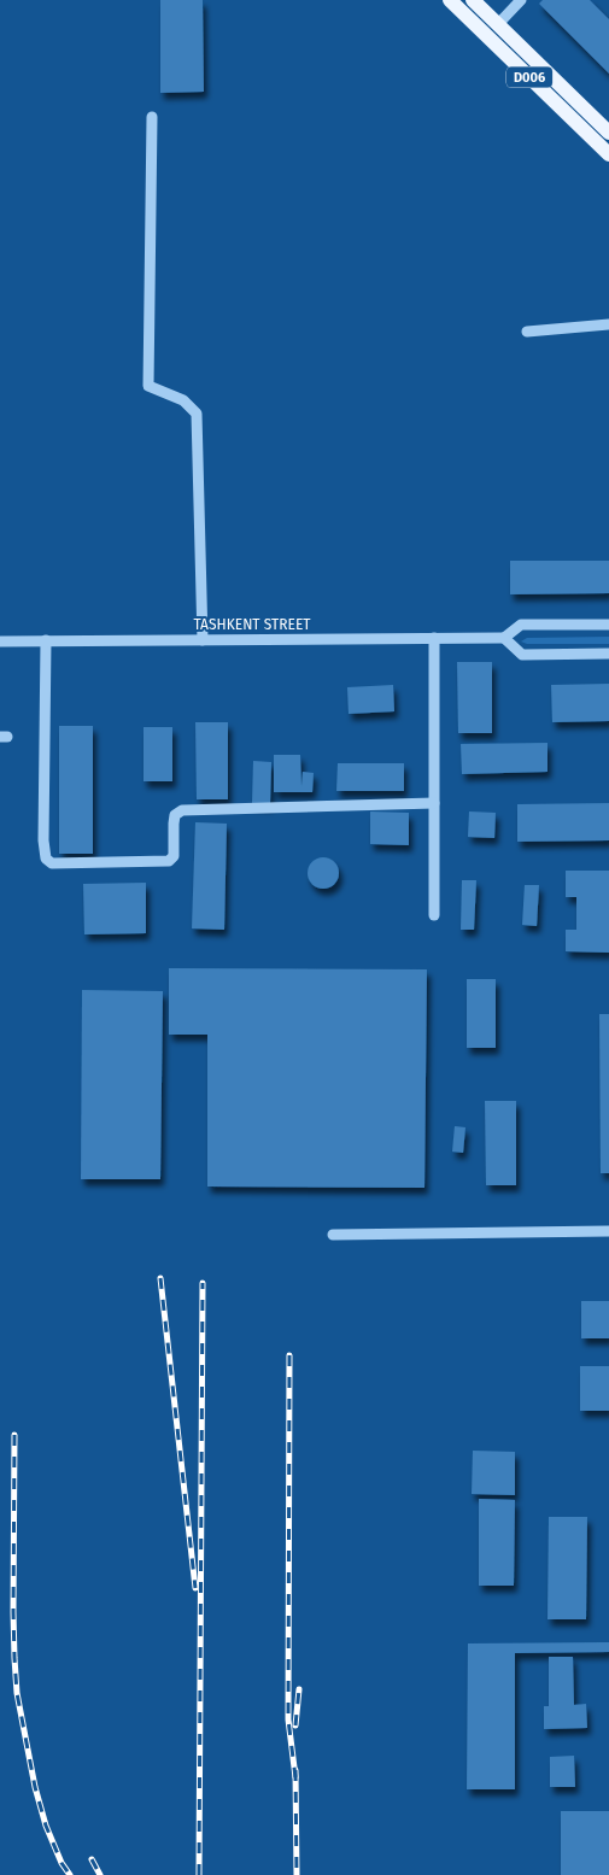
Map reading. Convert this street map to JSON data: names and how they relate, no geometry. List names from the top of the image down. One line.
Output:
{"streets":{"main road":["D006"],"street":["TASHKENT STREET"]}}
